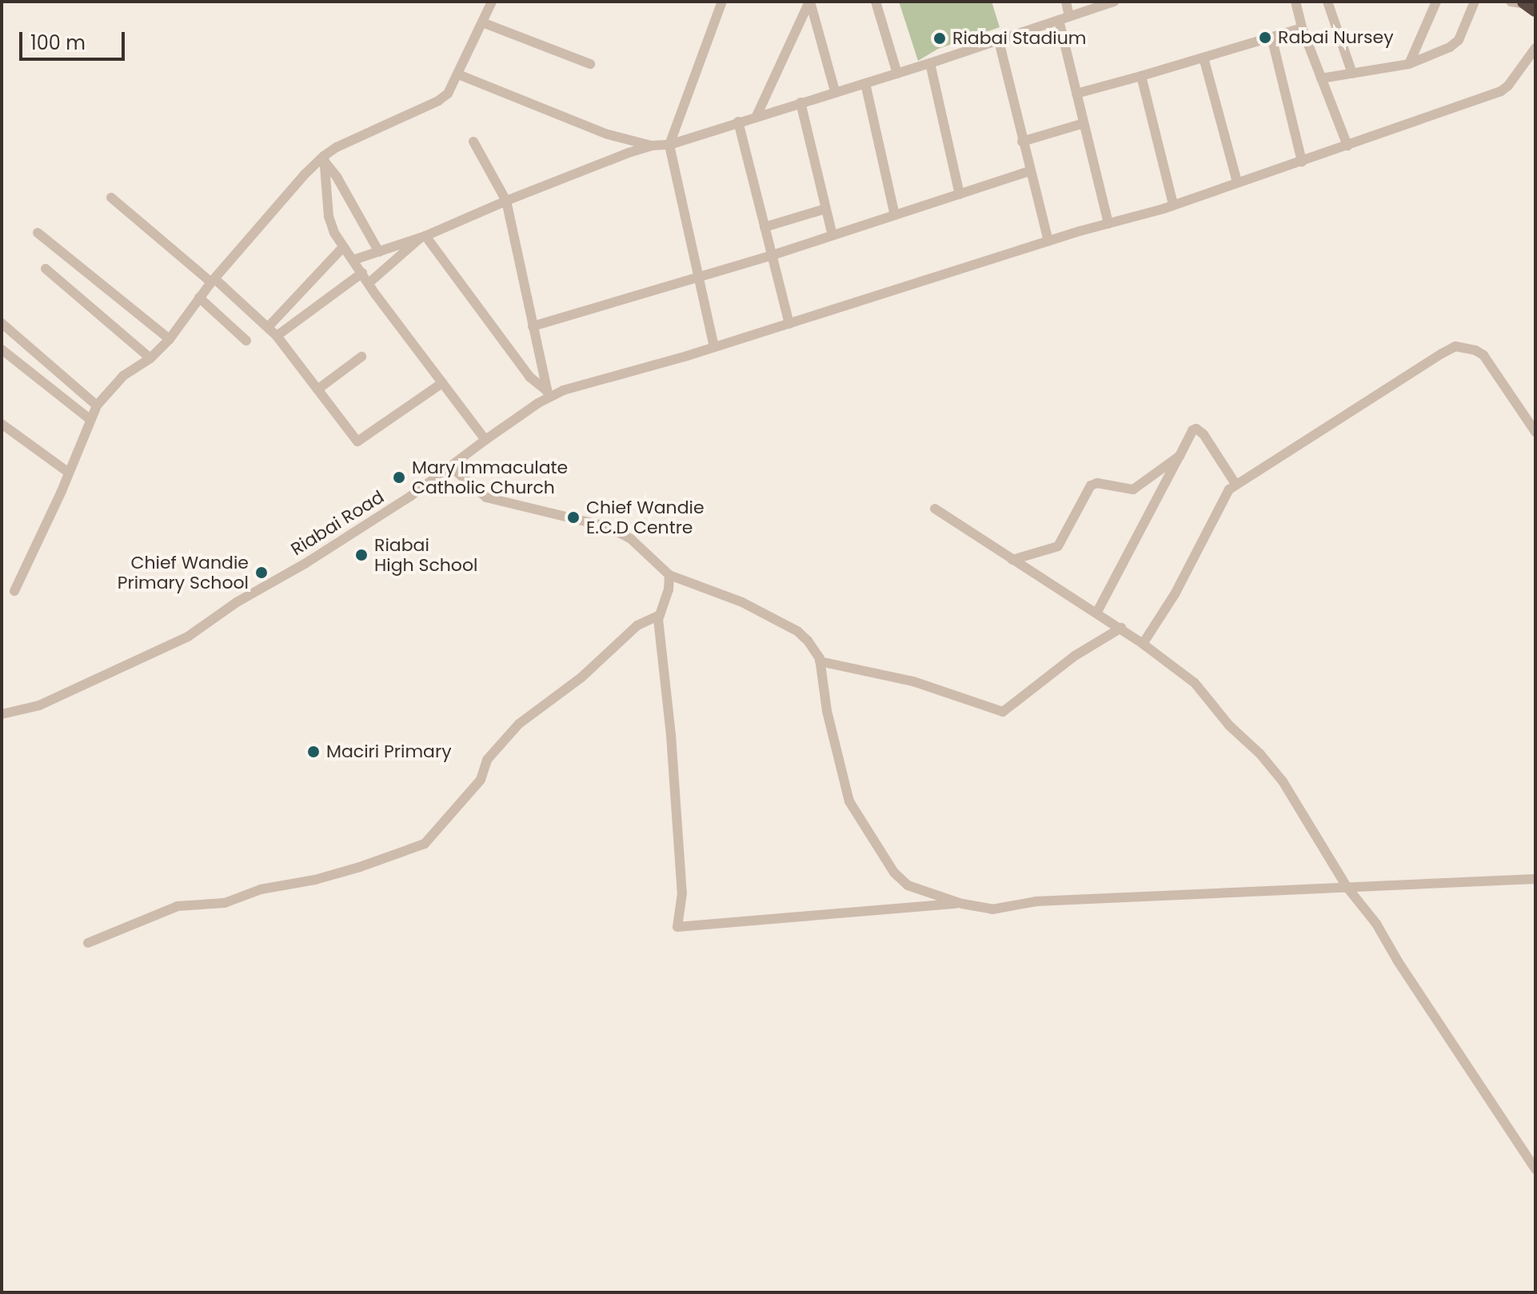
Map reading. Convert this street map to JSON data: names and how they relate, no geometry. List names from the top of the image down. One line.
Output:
{"streets":{"street":["Riabai Road"]},"places":["Rabai Nursey","Riabai Stadium","Mary Immaculate Catholic Church","Chief Wandie E.C.D Centre","Riabai High School","Chief Wandie Primary School","Maciri Primary"],"scale_bar":"100 m"}
